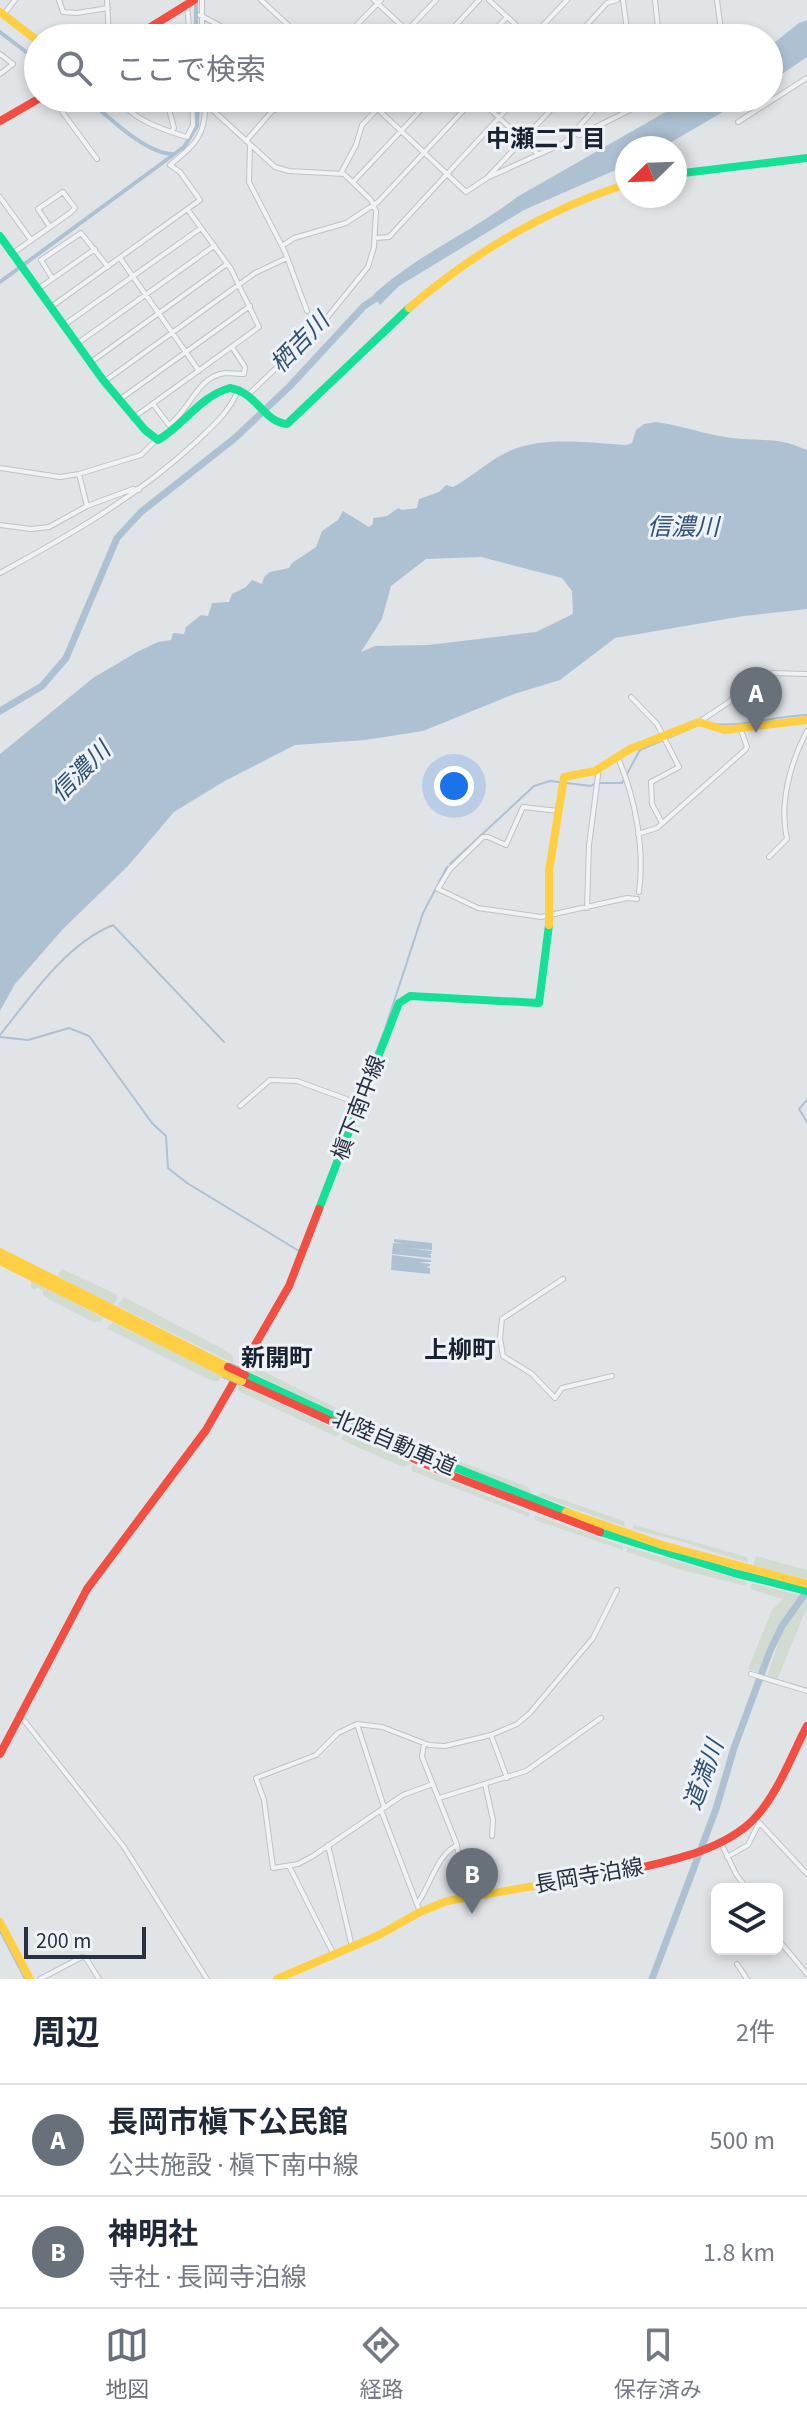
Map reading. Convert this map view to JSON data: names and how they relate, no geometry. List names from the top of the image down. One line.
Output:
{"streets":{"main road":["槇下南中線","北陸自動車道","長岡寺泊線"]},"districts":["中瀬二丁目","上柳町","新開町"],"water":["栖吉川","信濃川","道満川"],"scale_bar":"200 m","north":"bottom left","page":{"search":"ここで検索","pins":["A","B"],"scale":"200 m","heading":["周辺","2件"],"list":[{"mark":"A","name":"長岡市槇下公民館","note":"公共施設 · 槇下南中線","value":"500 m"},{"mark":"B","name":"神明社","note":"寺社 · 長岡寺泊線","value":"1.8 km"}],"nav":["地図","経路","保存済み"]}}
